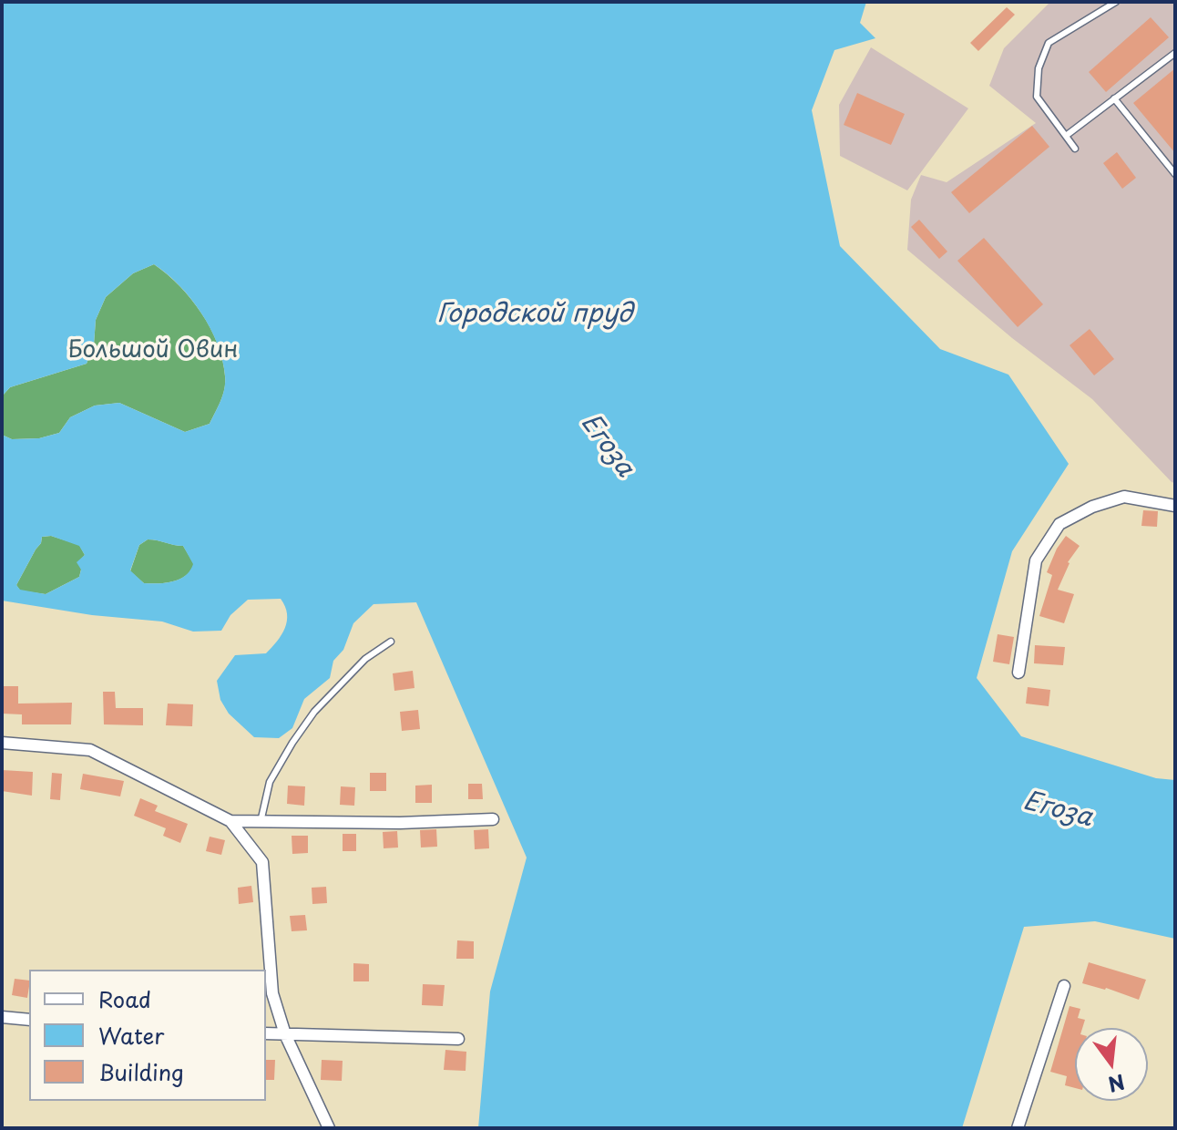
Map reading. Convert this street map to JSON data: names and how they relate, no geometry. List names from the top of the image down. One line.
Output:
{"water":["Городской пруд","Егоза"],"parks":["Большой Овин"],"legend":["Road","Water","Building"],"north":"bottom"}
